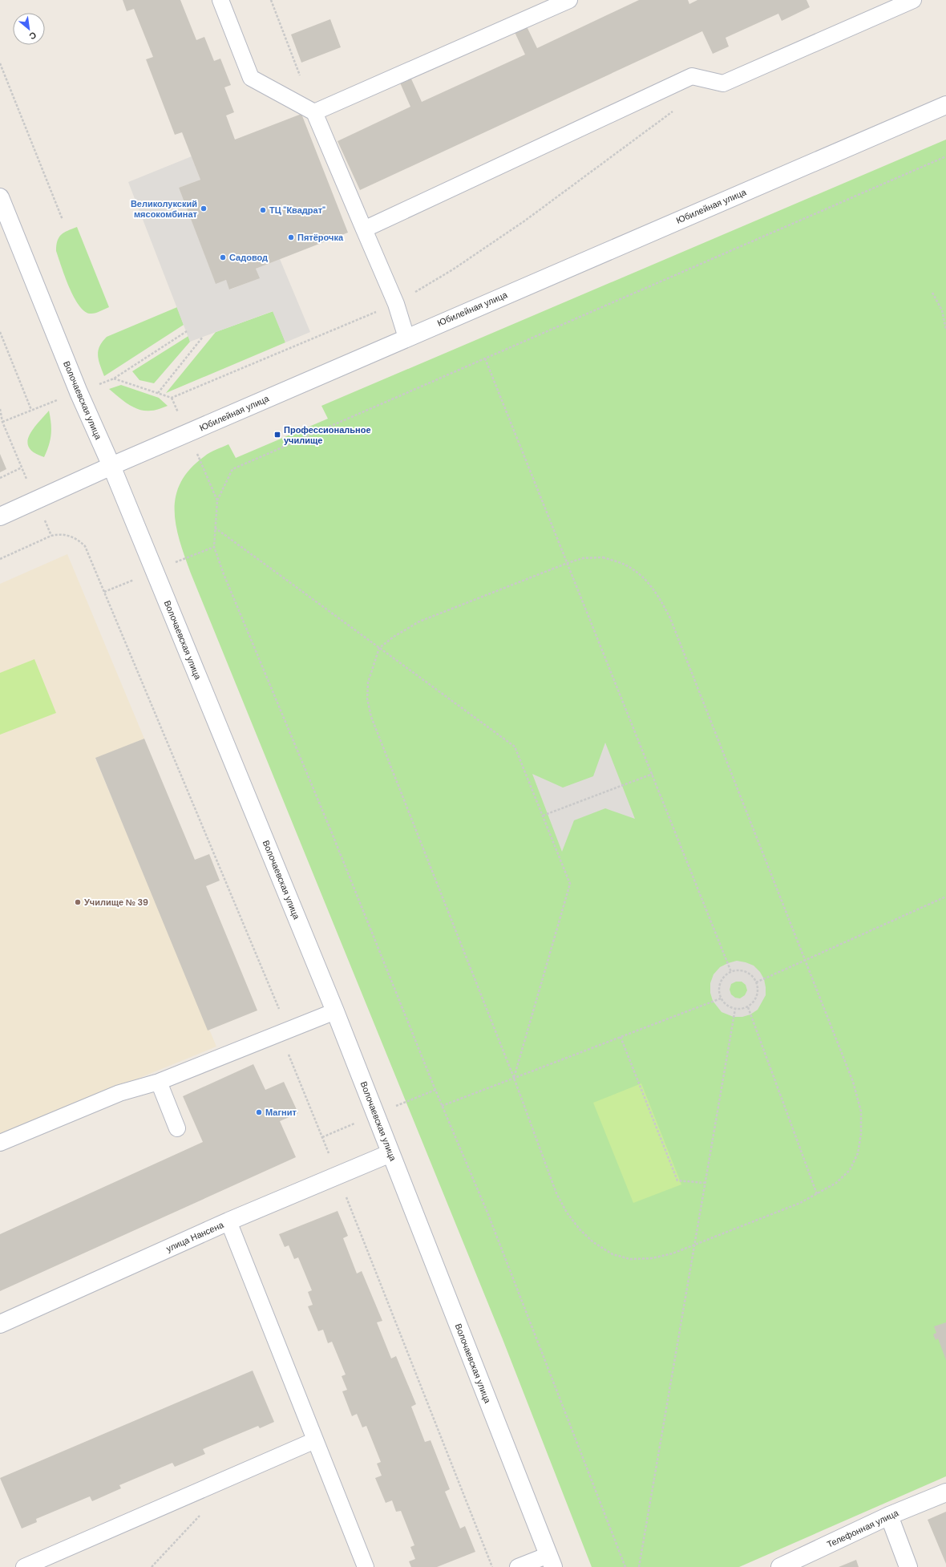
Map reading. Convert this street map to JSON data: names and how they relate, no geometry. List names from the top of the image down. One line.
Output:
{"streets":{"street":["Юбилейная улица","Волочаевская улица","улица Нансена","Телефонная улица"]},"crossings":[["Юбилейная улица","Волочаевская улица"],["Волочаевская улица","улица Нансена"]],"places":{"other":["Великолукский мясокомбинат","ТЦ \"Квадрат\"","Пятёрочка","Садовод","Училище № 39","Магнит"],"transit":["Профессиональное училище"]},"north":"bottom right"}
